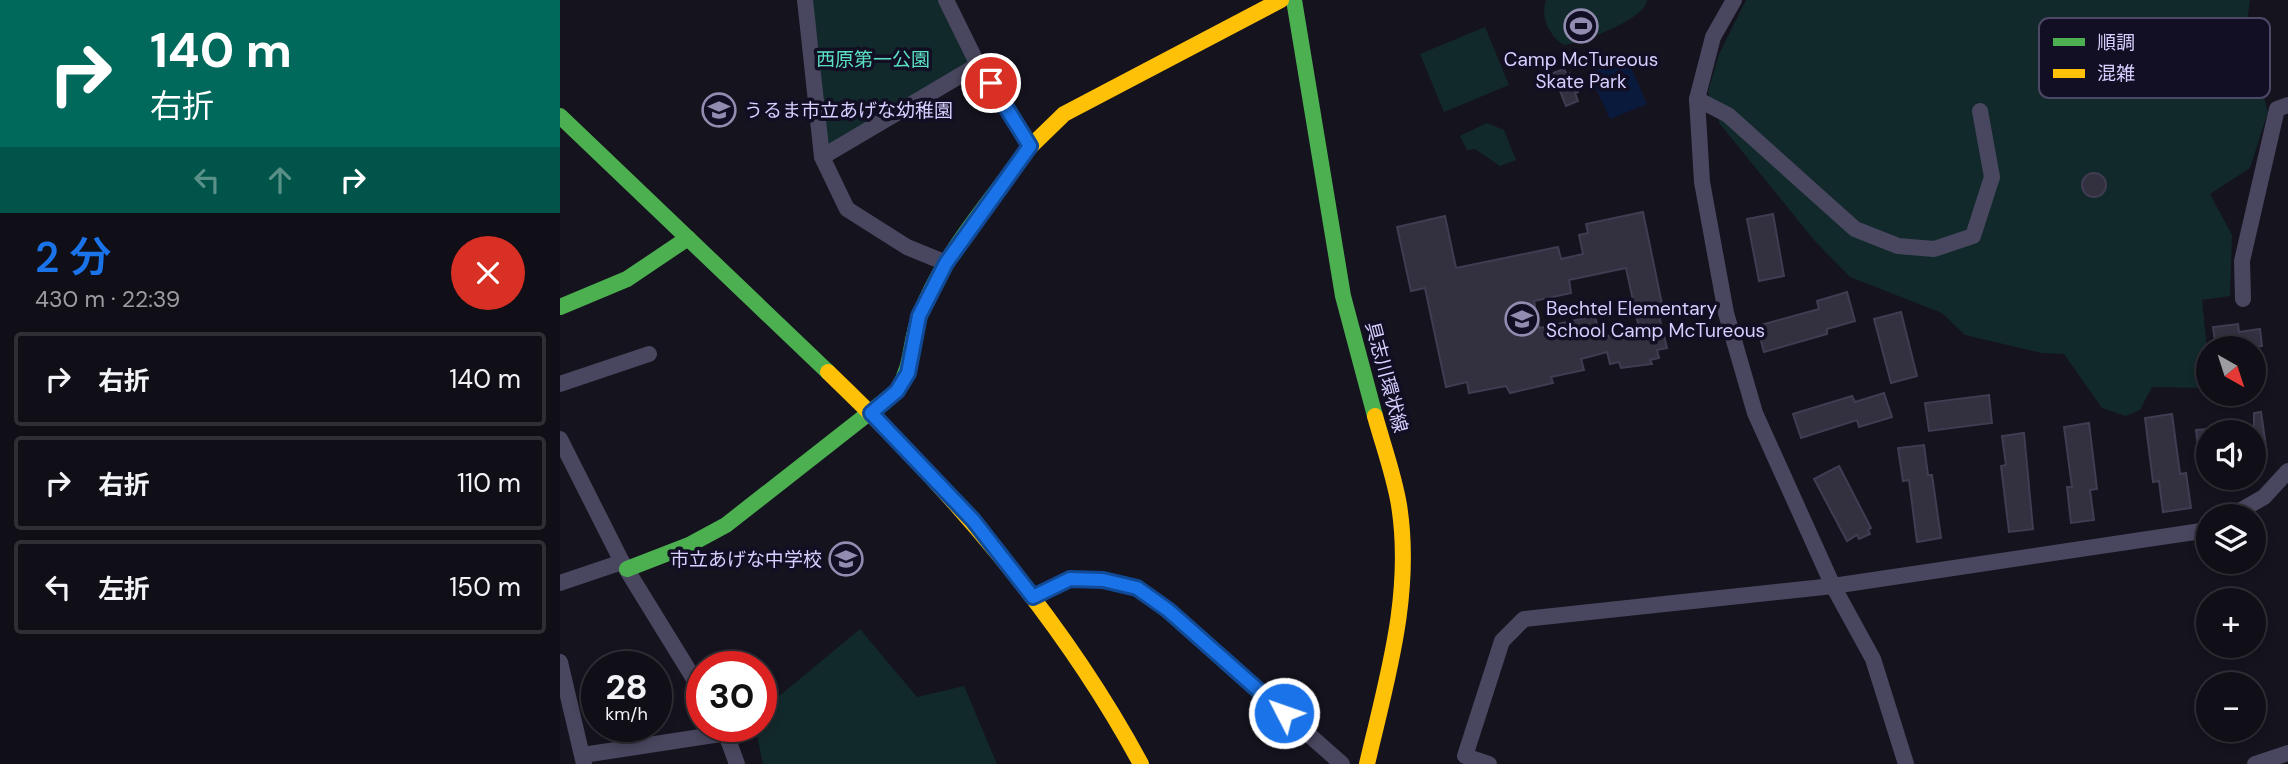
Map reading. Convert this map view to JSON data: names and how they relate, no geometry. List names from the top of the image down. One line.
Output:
{"streets":{"street":["具志川環状線"]},"parks":["西原第一公園"],"places":{"sports":["Camp McTureous Skate Park"],"school or university":["うるま市立あげな幼稚園","Bechtel Elementary School Camp McTureous","市立あげな中学校"]},"legend":["順調","混雑"],"north":"bottom right","page":{"turn":["140 m","右折"],"heading":["2 分","430 m · 22:39"],"list":[{"name":"右折","value":"140 m"},{"name":"右折","value":"110 m"},{"name":"左折","value":"150 m"}],"map_buttons":["+","−"],"speed":"28 km/h","limit":"30"}}
